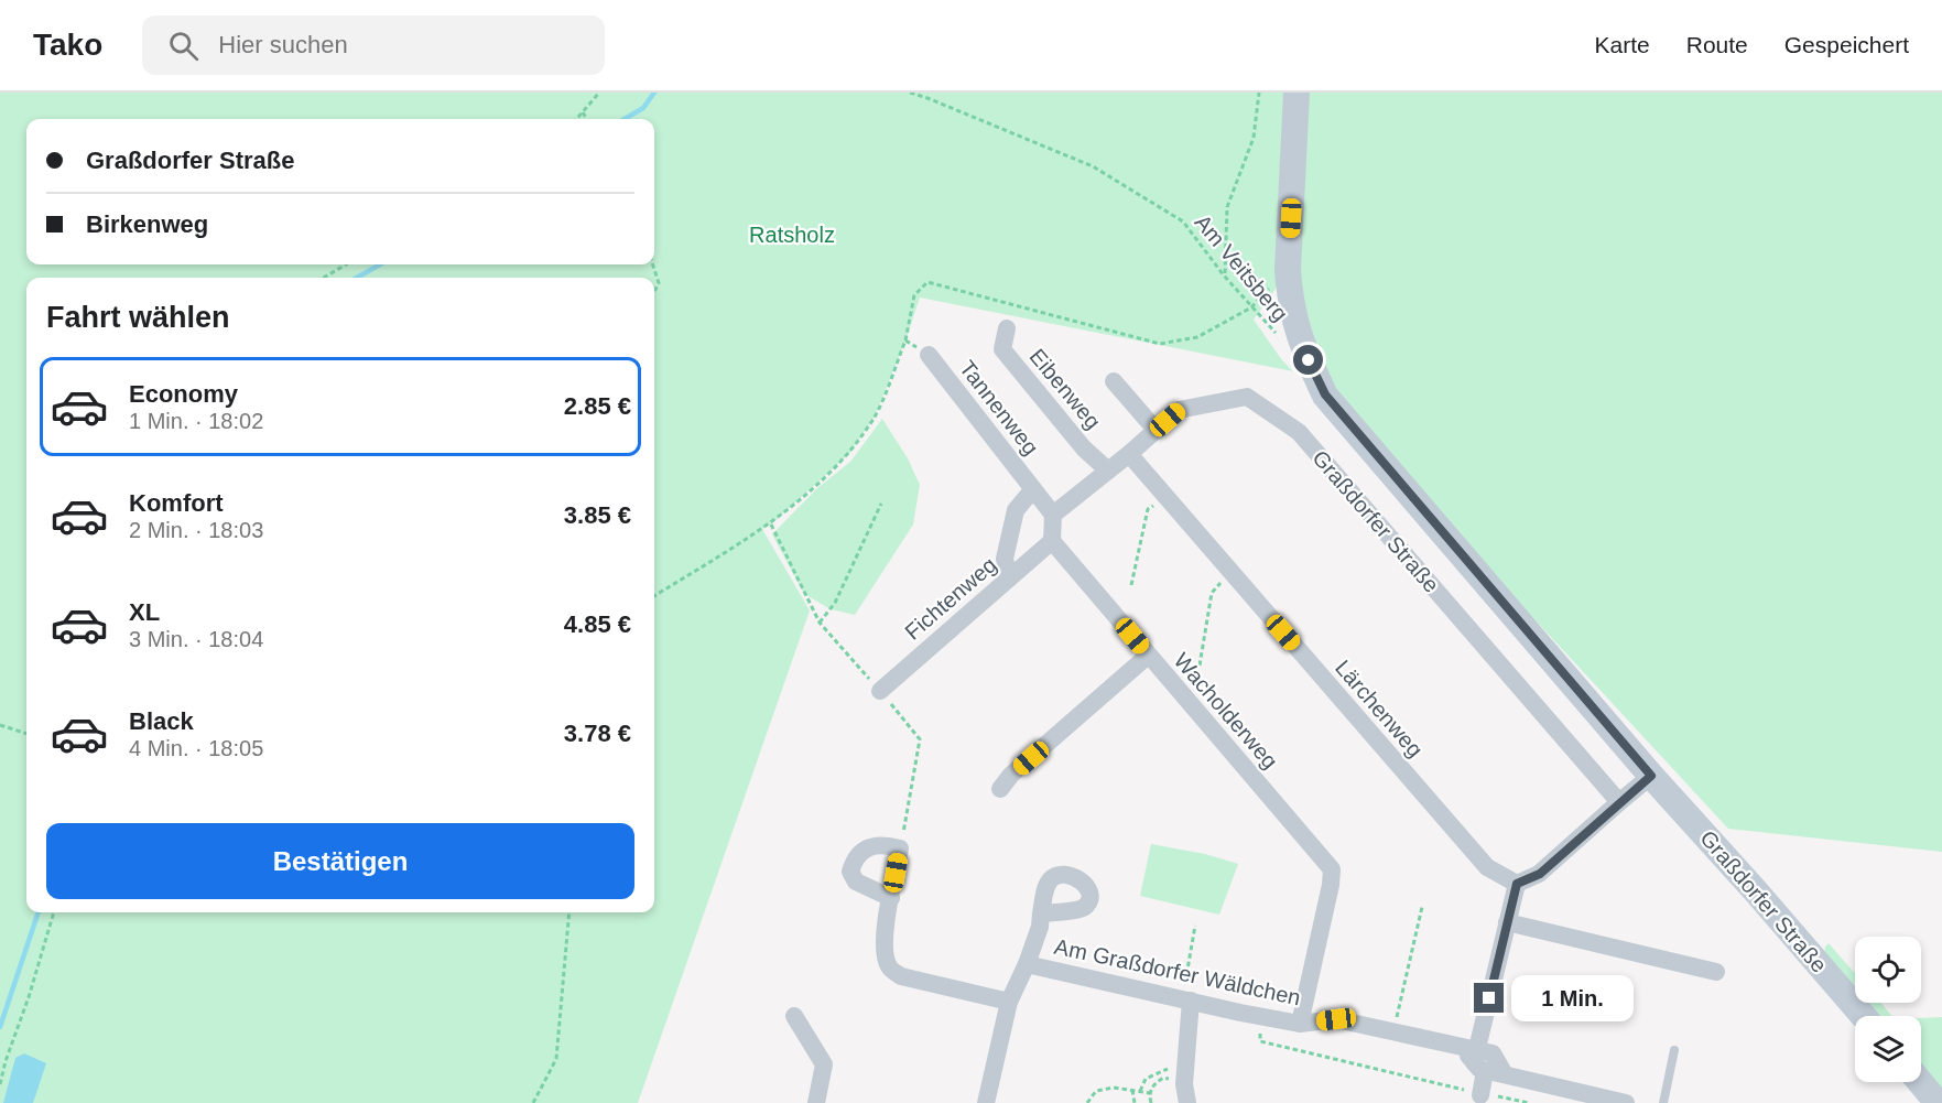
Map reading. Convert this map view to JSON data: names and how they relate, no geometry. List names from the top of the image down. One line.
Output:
{"streets":{"street":["Eibenweg","Tannenweg","Graßdorfer Straße","Fichtenweg","Lärchenweg","Wacholderweg","Am Graßdorfer Wäldchen"],"path":["Am Veitsberg"]},"crossings":[["Eibenweg","Graßdorfer Straße"],["Tannenweg","Graßdorfer Straße"],["Tannenweg","Fichtenweg"],["Graßdorfer Straße","Lärchenweg"],["Fichtenweg","Wacholderweg"],["Wacholderweg","Am Graßdorfer Wäldchen"]],"parks":["Ratsholz"],"page":{"header":"Tako","search":"Hier suchen","nav":["Karte","Route","Gespeichert"],"banner":["Graßdorfer Straße","Birkenweg"],"heading":"Fahrt wählen","list":[{"name":"Economy","note":"1 Min. · 18:02","value":"2.85 €"},{"name":"Komfort","note":"2 Min. · 18:03","value":"3.85 €"},{"name":"XL","note":"3 Min. · 18:04","value":"4.85 €"},{"name":"Black","note":"4 Min. · 18:05","value":"3.78 €"}],"buttons":"Bestätigen","bubble":"1 Min."}}
